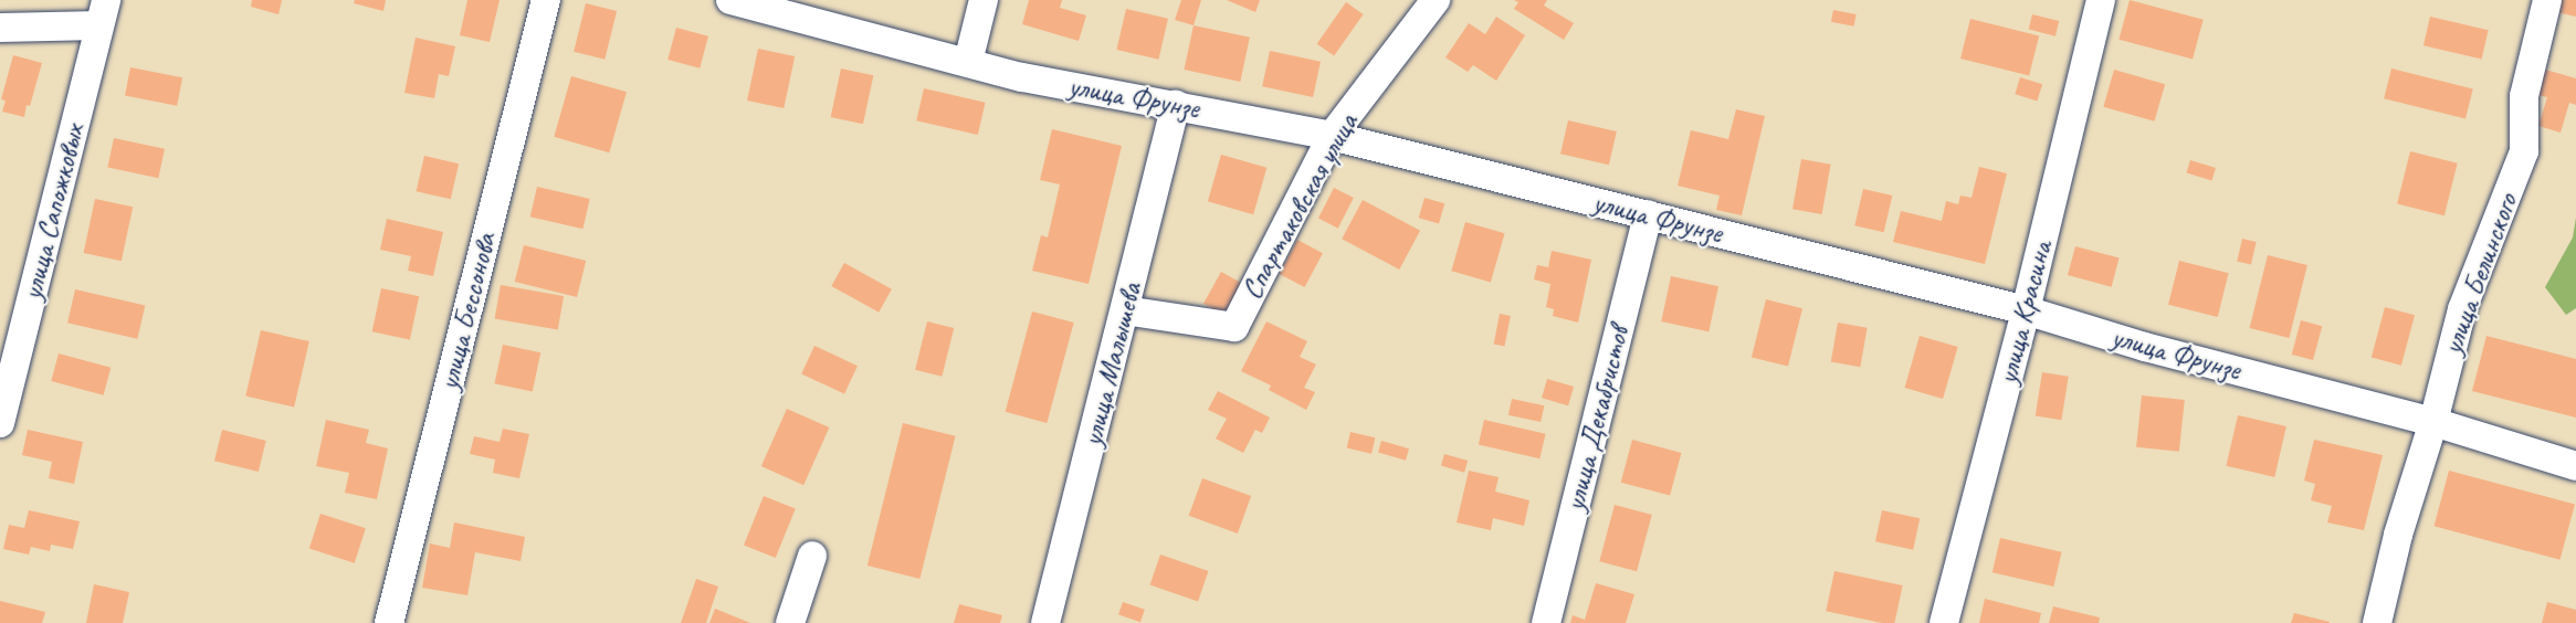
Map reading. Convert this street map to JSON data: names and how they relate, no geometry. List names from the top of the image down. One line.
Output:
{"streets":{"street":["улица Фрунзе","Спартаковская улица","улица Сапожковых","улица Белинского","улица Бессонова","улица Красина","улица Малышева","улица Декабристов"]},"crossings":[["улица Фрунзе","Спартаковская улица"],["улица Фрунзе","улица Белинского"],["улица Фрунзе","улица Красина"],["улица Фрунзе","улица Малышева"],["улица Фрунзе","улица Декабристов"],["Спартаковская улица","улица Малышева"]]}
